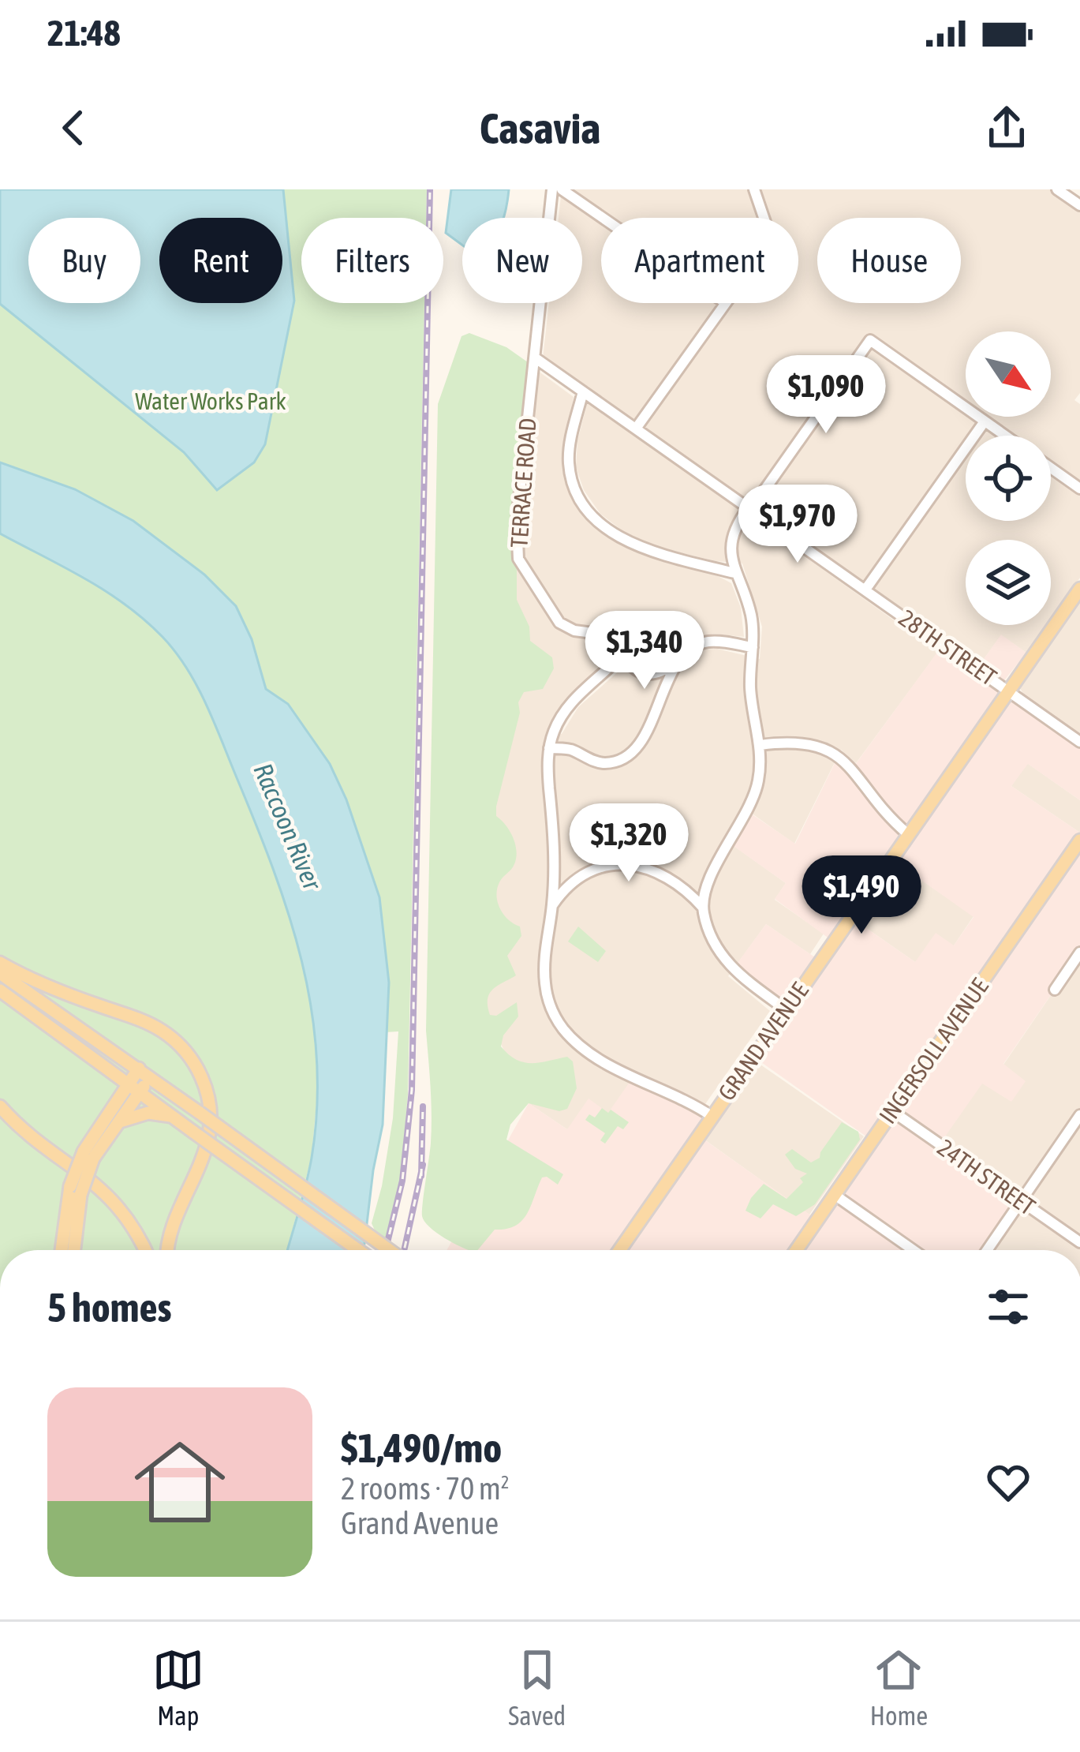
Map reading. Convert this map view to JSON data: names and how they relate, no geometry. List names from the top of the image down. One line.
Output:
{"streets":{"main road":["GRAND AVENUE","INGERSOLL AVENUE"],"street":["TERRACE ROAD","28TH STREET","24TH STREET"]},"crossings":[["TERRACE ROAD","28TH STREET"],["28TH STREET","GRAND AVENUE"],["INGERSOLL AVENUE","24TH STREET"]],"water":["Raccoon River"],"parks":["Water Works Park"],"north":"bottom right","page":{"status":"21:48","header":"Casavia","chip":["Buy","Rent","Filters","New","Apartment","House"],"price":["$1,090","$1,970","$1,340","$1,320","$1,490"],"heading":"5 homes","list":[{"name":"$1,490/mo","note":"2 rooms · 70 m² · Grand Avenue"}],"tabs":["Map","Saved","Home"]}}
